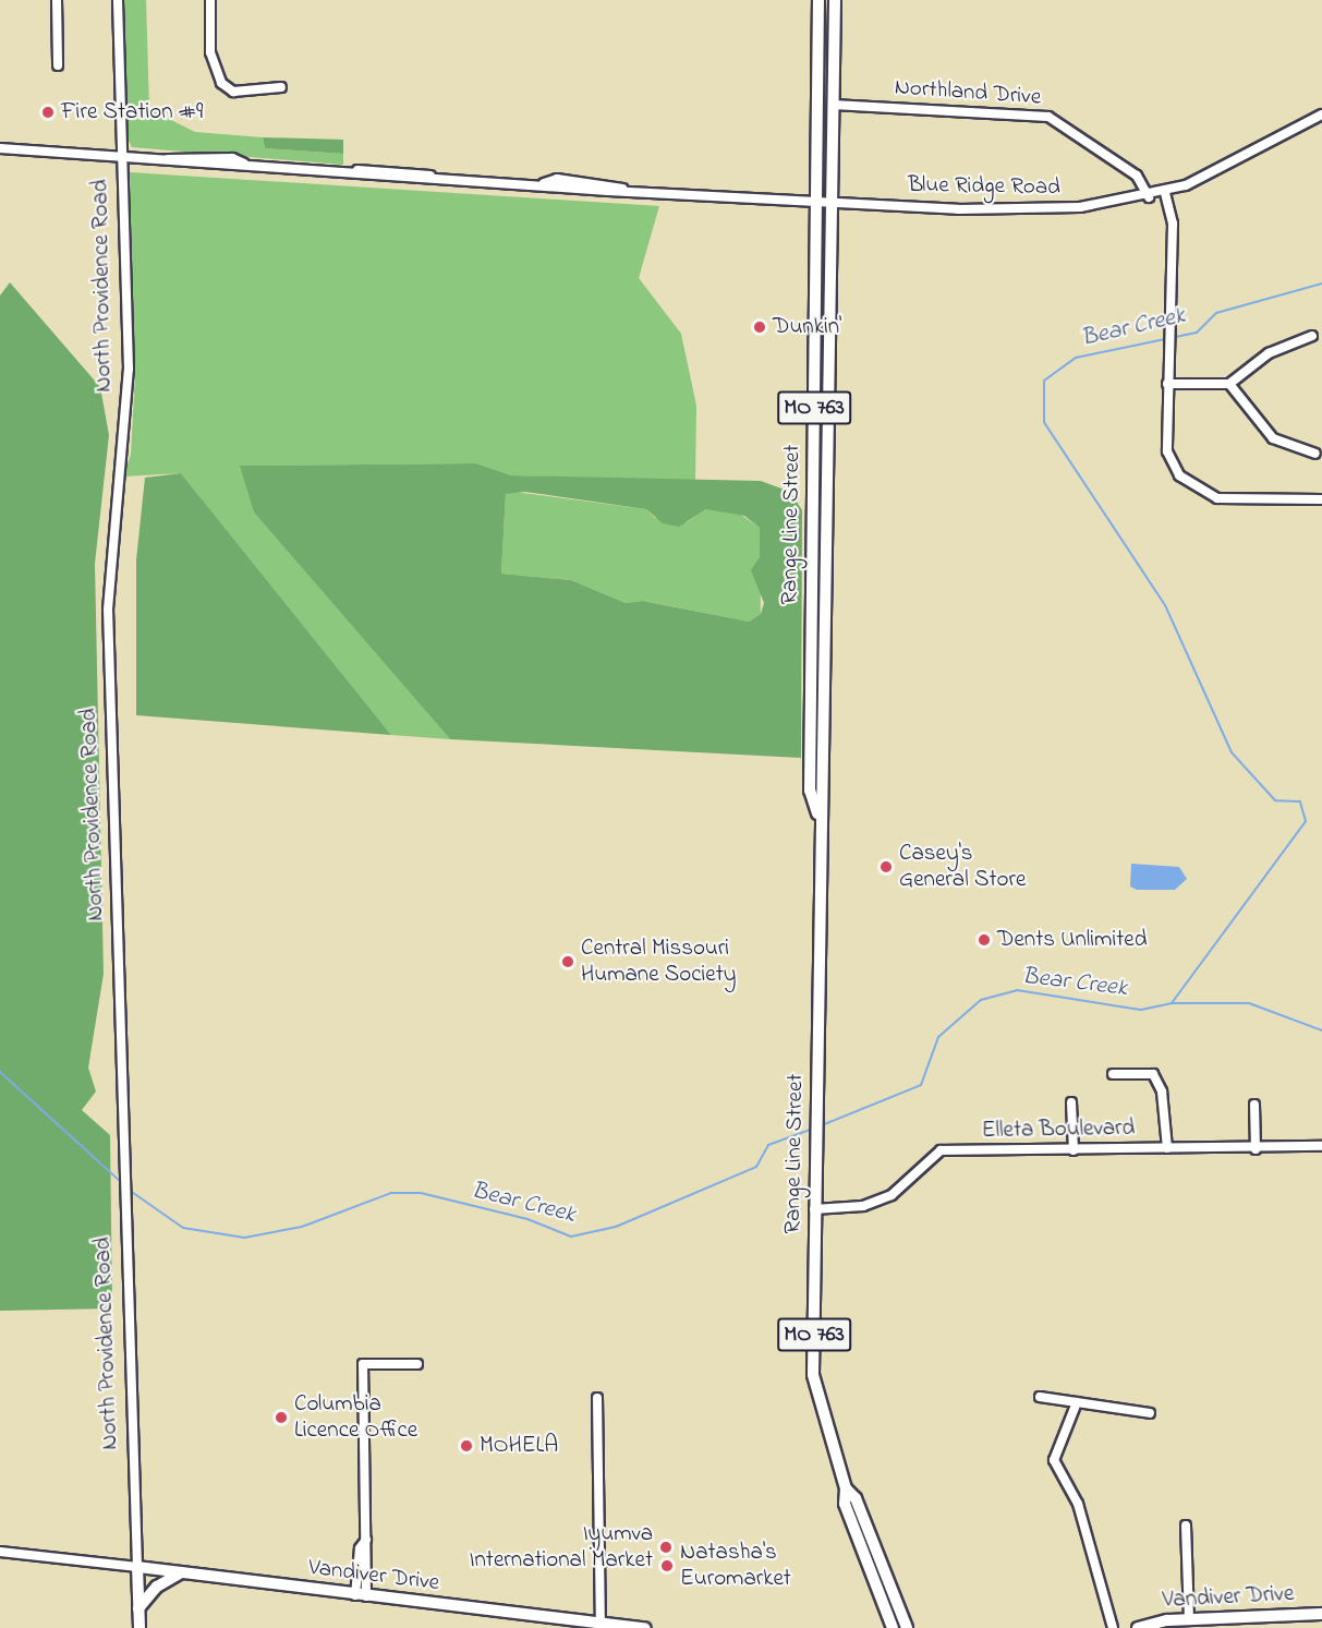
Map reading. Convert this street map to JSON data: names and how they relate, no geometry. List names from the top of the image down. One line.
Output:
{"streets":{"main road":["North Providence Road","MO 763","Range Line Street","Vandiver Drive"],"street":["Northland Drive","Blue Ridge Road","Elleta Boulevard"]},"crossings":[["Northland Drive","Blue Ridge Road"],["Northland Drive","Range Line Street"],["Blue Ridge Road","North Providence Road"],["Blue Ridge Road","Range Line Street"],["North Providence Road","Vandiver Drive"],["Range Line Street","Elleta Boulevard"]],"water":["Bear Creek"],"places":["Fire Station #9","Dunkin'","Casey's General Store","Dents Unlimited","Central Missouri Humane Society","Columbia Licence Office","MOHELA","Iyumva International Market","Natasha's Euromarket"]}
